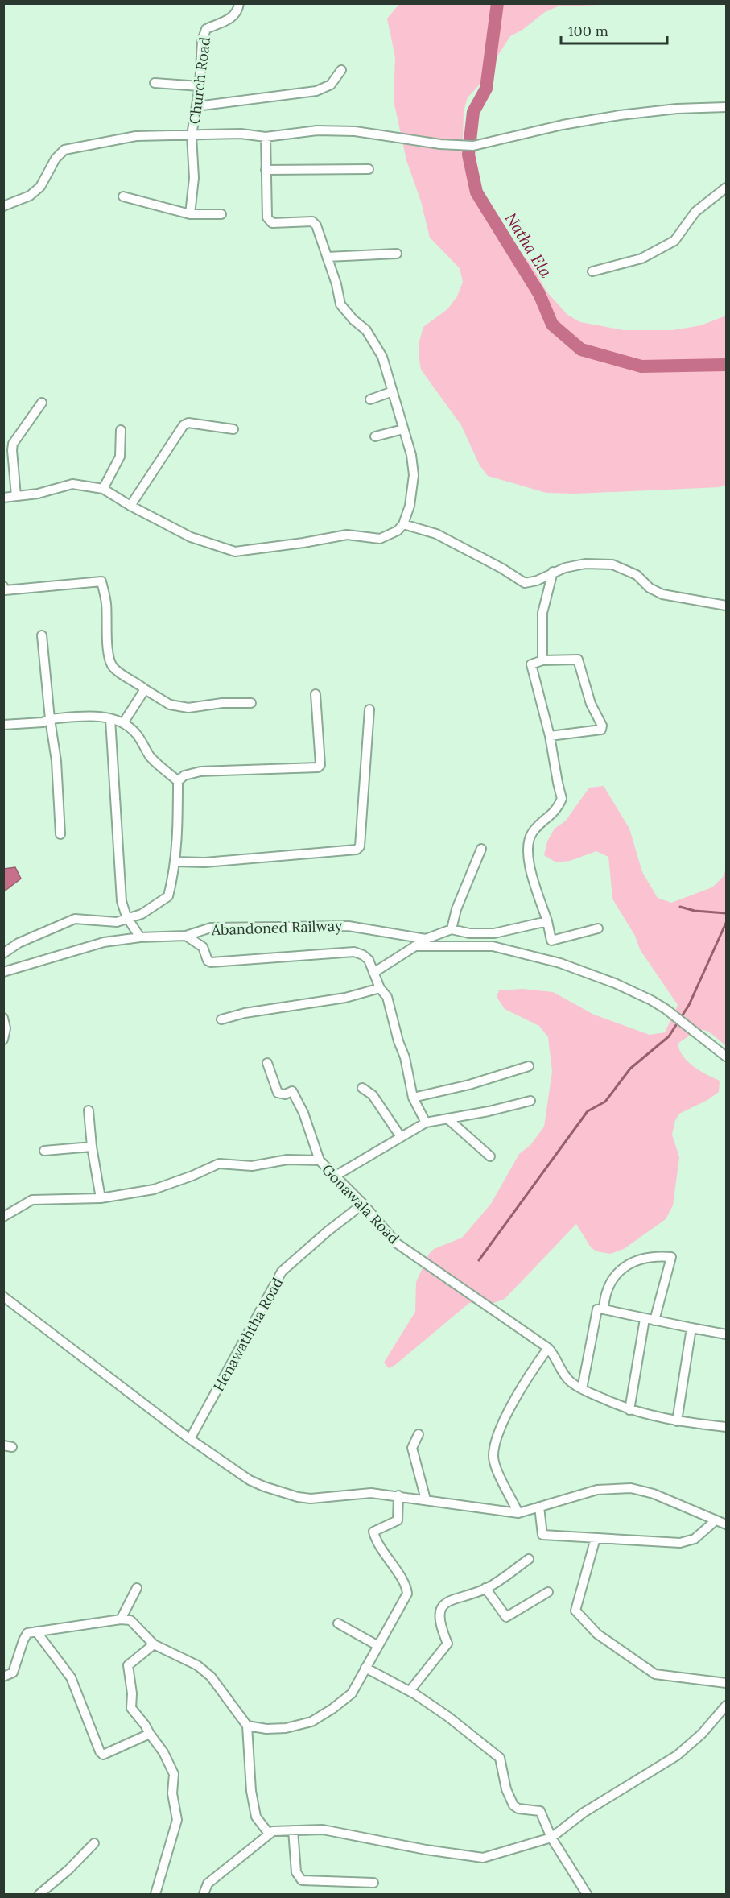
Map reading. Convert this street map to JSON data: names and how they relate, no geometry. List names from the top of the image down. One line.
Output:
{"streets":{"street":["Church Road","Abandoned Railway","Gonawala Road","Henawaththa Road"]},"crossings":[["Gonawala Road","Henawaththa Road"]],"water":["Natha Ela"],"scale_bar":"100 m"}
